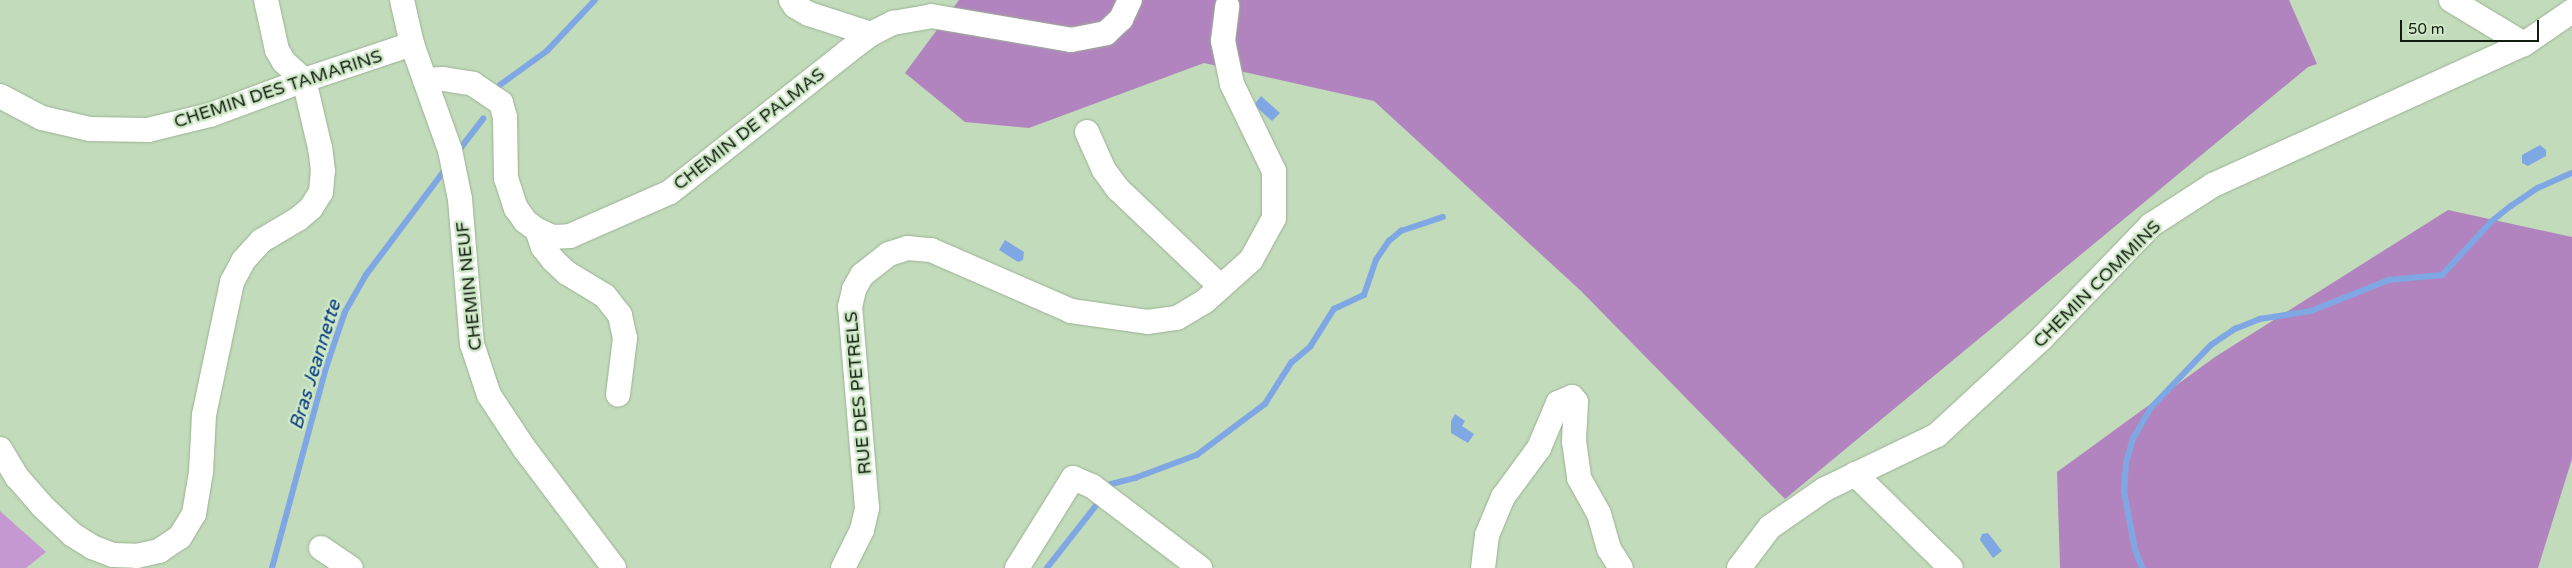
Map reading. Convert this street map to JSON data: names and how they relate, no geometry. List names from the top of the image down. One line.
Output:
{"streets":{"street":["CHEMIN DES TAMARINS","CHEMIN DE PALMAS","CHEMIN COMMINS","CHEMIN NEUF","RUE DES PETRELS"]},"crossings":[["CHEMIN DES TAMARINS","CHEMIN NEUF"]],"water":["Bras Jeannette"],"scale_bar":"50 m"}
